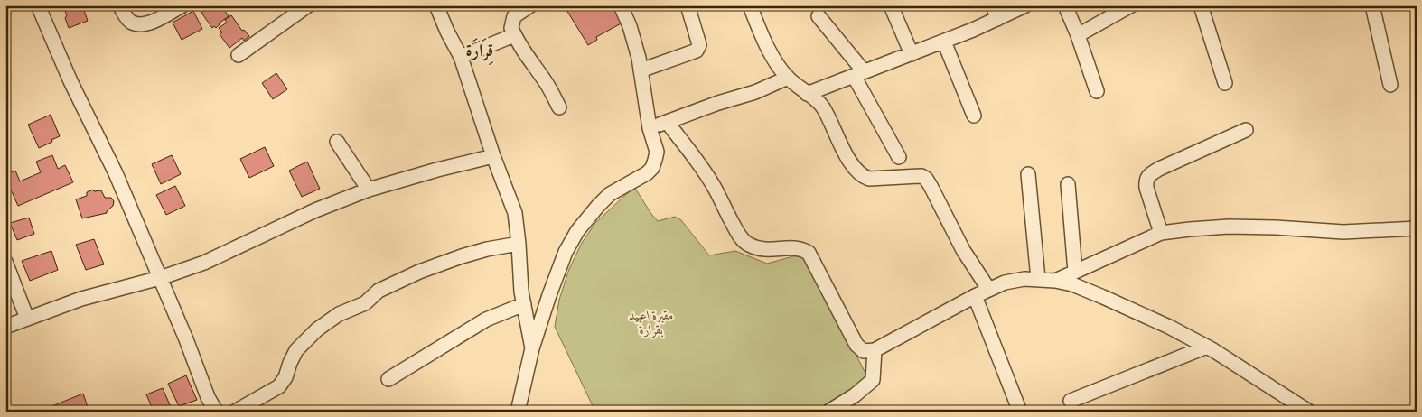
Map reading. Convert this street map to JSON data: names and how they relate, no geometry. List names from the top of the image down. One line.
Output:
{"districts":["قِرَارَة"],"parks":["مقبرة اعبيد بقرارة"]}
